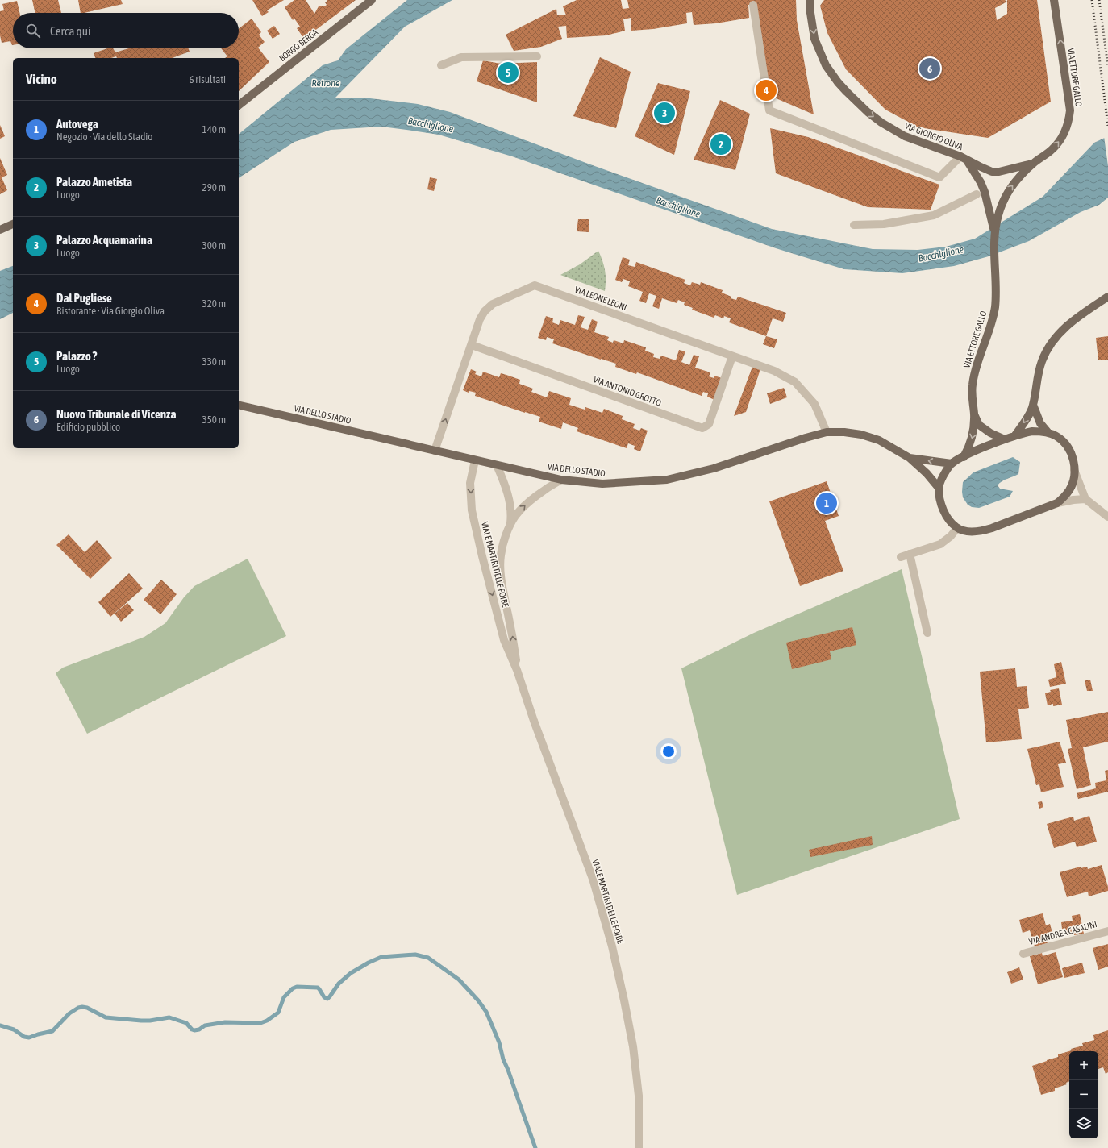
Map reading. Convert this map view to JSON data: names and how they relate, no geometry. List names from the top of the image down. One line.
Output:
{"streets":{"main road":["BORGO BERGA","VIA ETTORE GALLO","VIA GIORGIO OLIVA","VIA DELLO STADIO"],"street":["VIA LEONE LEONI","VIA ANTONIO GROTTO","VIALE MARTIRI DELLE FOIBE","VIA ANDREA CASALINI"]},"crossings":[["VIA ETTORE GALLO","VIA GIORGIO OLIVA"],["VIA LEONE LEONI","VIA ANTONIO GROTTO"],["VIA LEONE LEONI","VIA DELLO STADIO"],["VIA DELLO STADIO","VIALE MARTIRI DELLE FOIBE"]],"one_way":["VIA GIORGIO OLIVA"],"water":["Retrone","Bacchiglione"],"page":{"search":"Cerca qui","pins":["6","5","4","3","2","1"],"heading":["Vicino","6 risultati"],"list":[{"mark":"1","name":"Autovega","note":"Negozio · Via dello Stadio","value":"140 m"},{"mark":"2","name":"Palazzo Ametista","note":"Luogo","value":"290 m"},{"mark":"3","name":"Palazzo Acquamarina","note":"Luogo","value":"300 m"},{"mark":"4","name":"Dal Pugliese","note":"Ristorante · Via Giorgio Oliva","value":"320 m"},{"mark":"5","name":"Palazzo ?","note":"Luogo","value":"330 m"},{"mark":"6","name":"Nuovo Tribunale di Vicenza","note":"Edificio pubblico","value":"350 m"}],"map_buttons":["+","−"]}}
